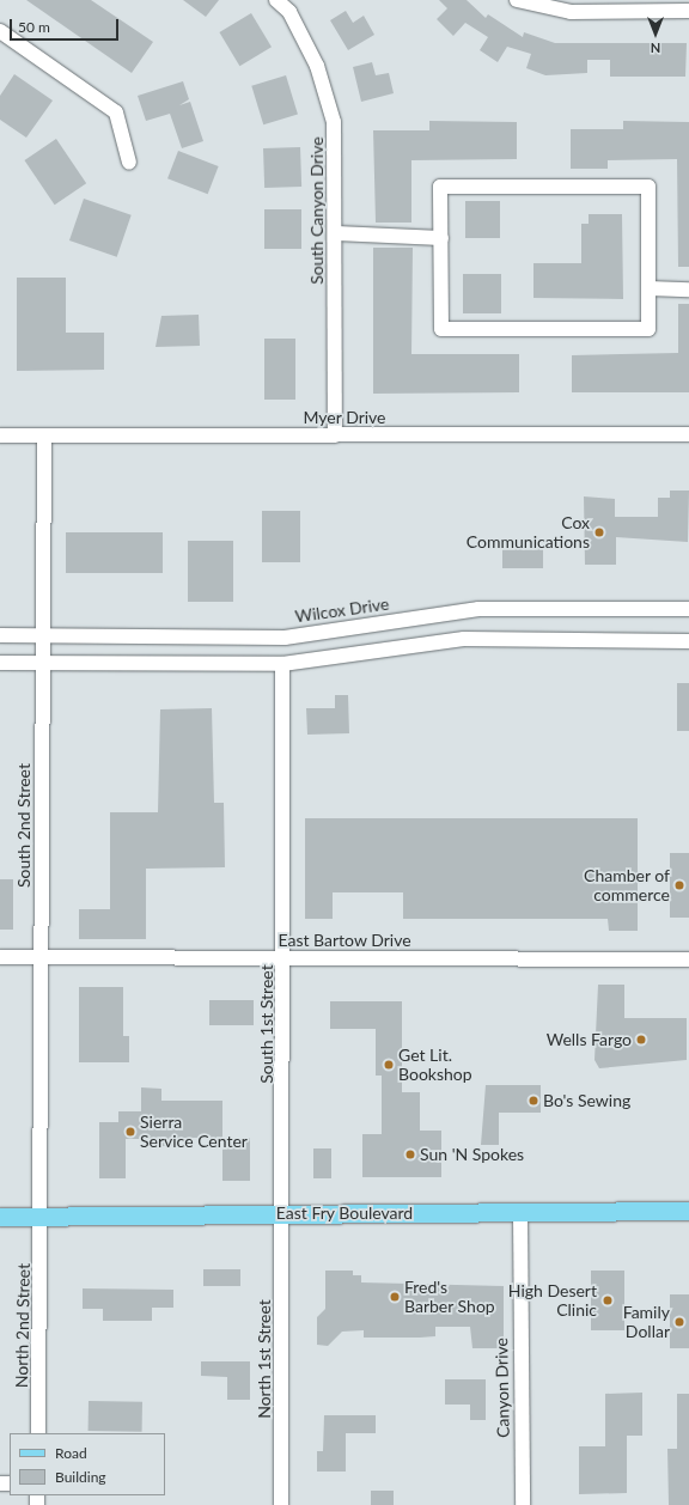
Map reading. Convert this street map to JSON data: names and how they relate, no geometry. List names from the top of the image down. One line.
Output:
{"streets":{"main road":["East Fry Boulevard"],"street":["South Canyon Drive","Myer Drive","Wilcox Drive","South 2nd Street","East Bartow Drive","South 1st Street","North 2nd Street","North 1st Street","Canyon Drive"]},"crossings":[["South Canyon Drive","Myer Drive"],["Myer Drive","South 2nd Street"],["Wilcox Drive","South 2nd Street"],["South 2nd Street","East Bartow Drive"],["South 2nd Street","East Fry Boulevard"],["South 2nd Street","North 2nd Street"],["East Bartow Drive","South 1st Street"],["South 1st Street","East Fry Boulevard"],["South 1st Street","North 1st Street"],["East Fry Boulevard","North 2nd Street"],["East Fry Boulevard","North 1st Street"],["East Fry Boulevard","Canyon Drive"]],"places":["Cox Communications","Chamber of commerce","Wells Fargo","Get Lit. Bookshop","Bo's Sewing","Sierra Service Center","Sun 'N Spokes","Fred's Barber Shop","High Desert Clinic","Family Dollar"],"legend":["Road","Building"],"scale_bar":"50 m","north":"bottom"}
